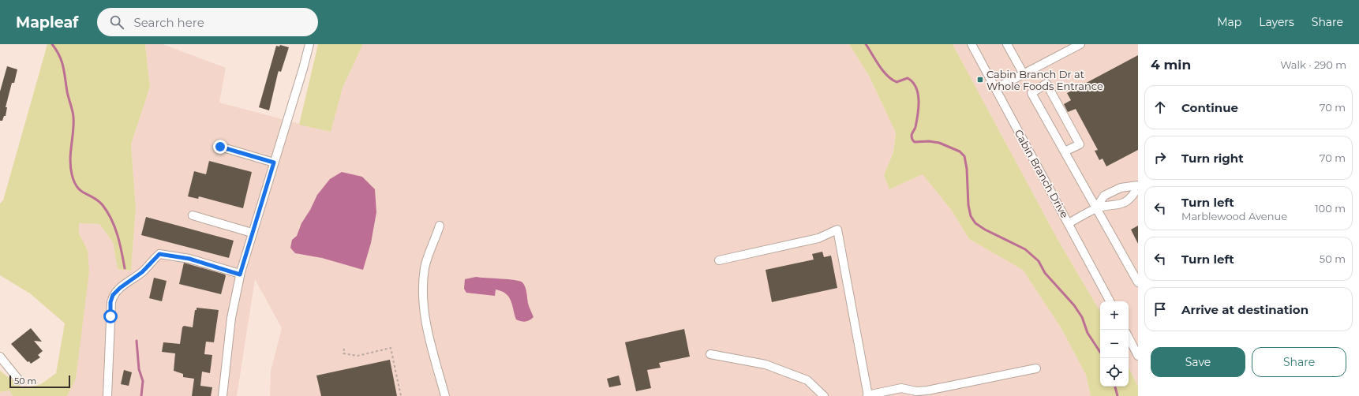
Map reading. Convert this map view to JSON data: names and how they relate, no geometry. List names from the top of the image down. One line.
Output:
{"streets":{"street":["Cabin Branch Drive"]},"places":{"transit":["Cabin Branch Dr at Whole Foods Entrance"]},"scale_bar":"50 m","page":{"header":"Mapleaf","search":"Search here","nav":["Map","Layers","Share"],"heading":["4 min","Walk · 290 m"],"list":[["Continue","70 m"],["Turn right","70 m"],["Turn left","Marblewood Avenue","100 m"],["Turn left","50 m"],"Arrive at destination"],"map_buttons":["+","−"],"buttons":["Save","Share"],"scale":"50 m"}}
